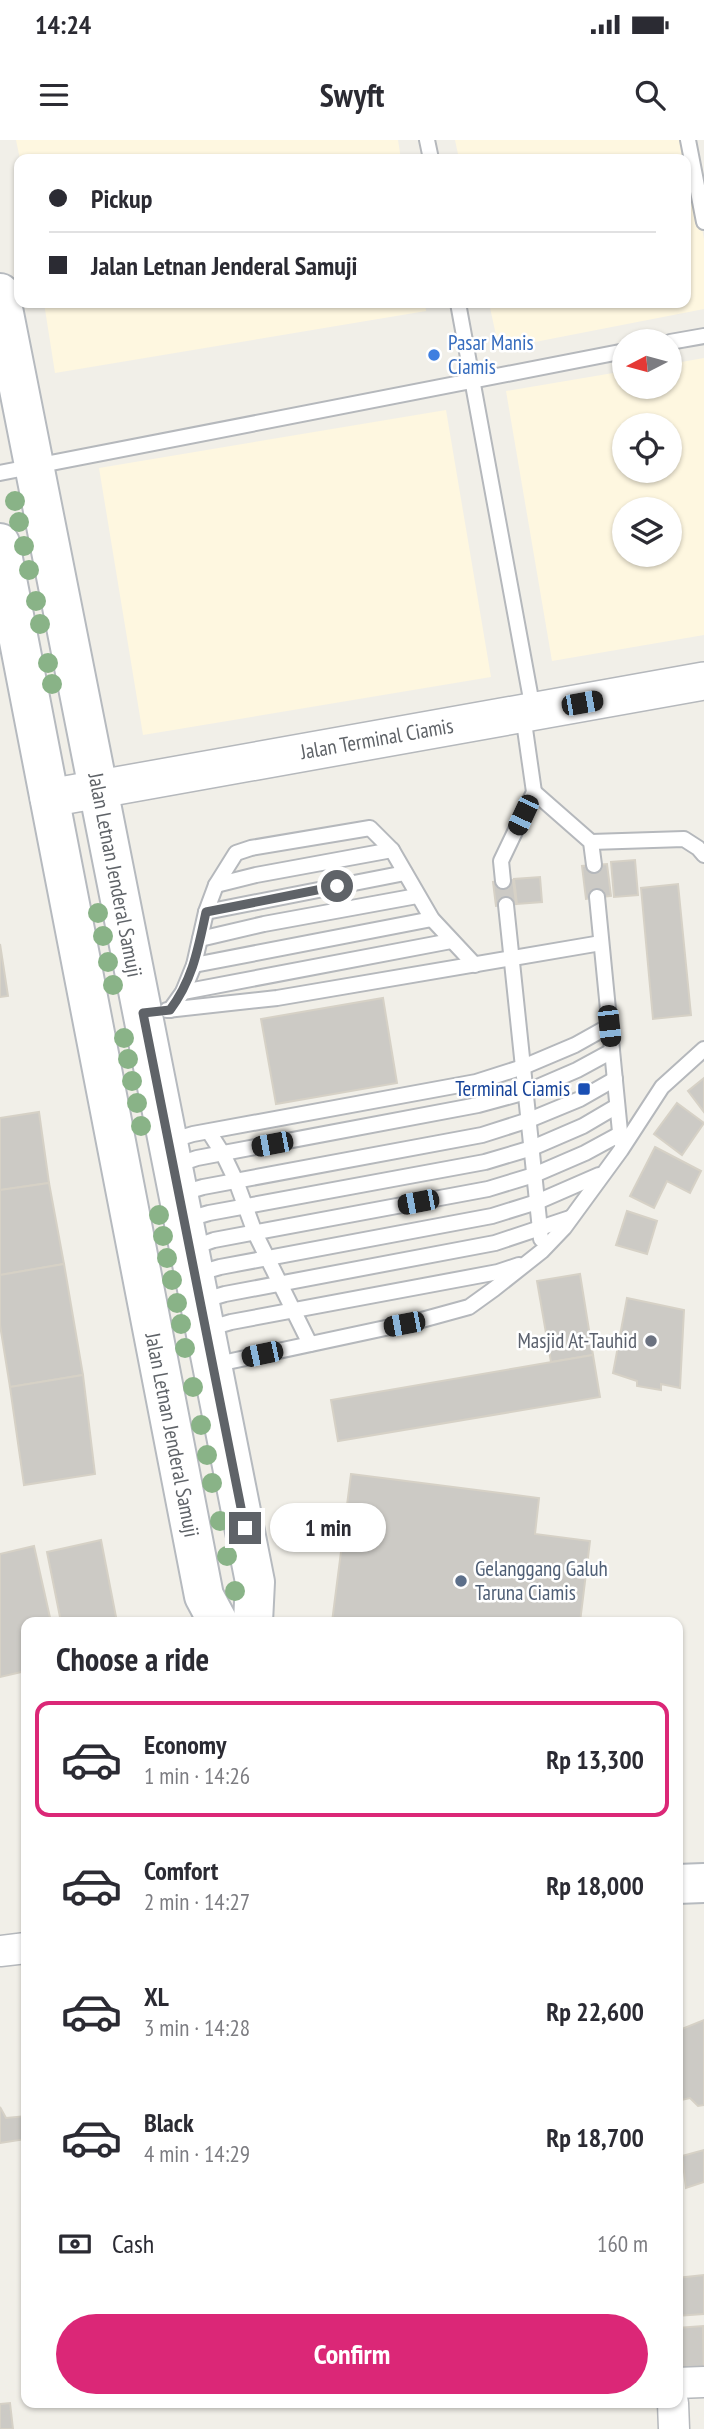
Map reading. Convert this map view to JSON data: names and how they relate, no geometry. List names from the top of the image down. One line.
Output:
{"streets":{"main road":["Jalan Letnan Jenderal Samuji"],"street":["Jalan Terminal Ciamis"]},"crossings":[["Jalan Terminal Ciamis","Jalan Letnan Jenderal Samuji"]],"places":{"other":["Pasar Manis Ciamis","Masjid At-Tauhid","Gelanggang Galuh Taruna Ciamis"],"transit":["Terminal Ciamis"]},"north":"left","page":{"status":"14:24","header":"Swyft","banner":["Pickup","Jalan Letnan Jenderal Samuji"],"bubble":"1 min","heading":"Choose a ride","list":[{"name":"Economy","note":"1 min · 14:26","value":"Rp 13,300"},{"name":"Comfort","note":"2 min · 14:27","value":"Rp 18,000"},{"name":"XL","note":"3 min · 14:28","value":"Rp 22,600"},{"name":"Black","note":"4 min · 14:29","value":"Rp 18,700"}],"pay":["Cash","160 m"],"buttons":"Confirm"}}
